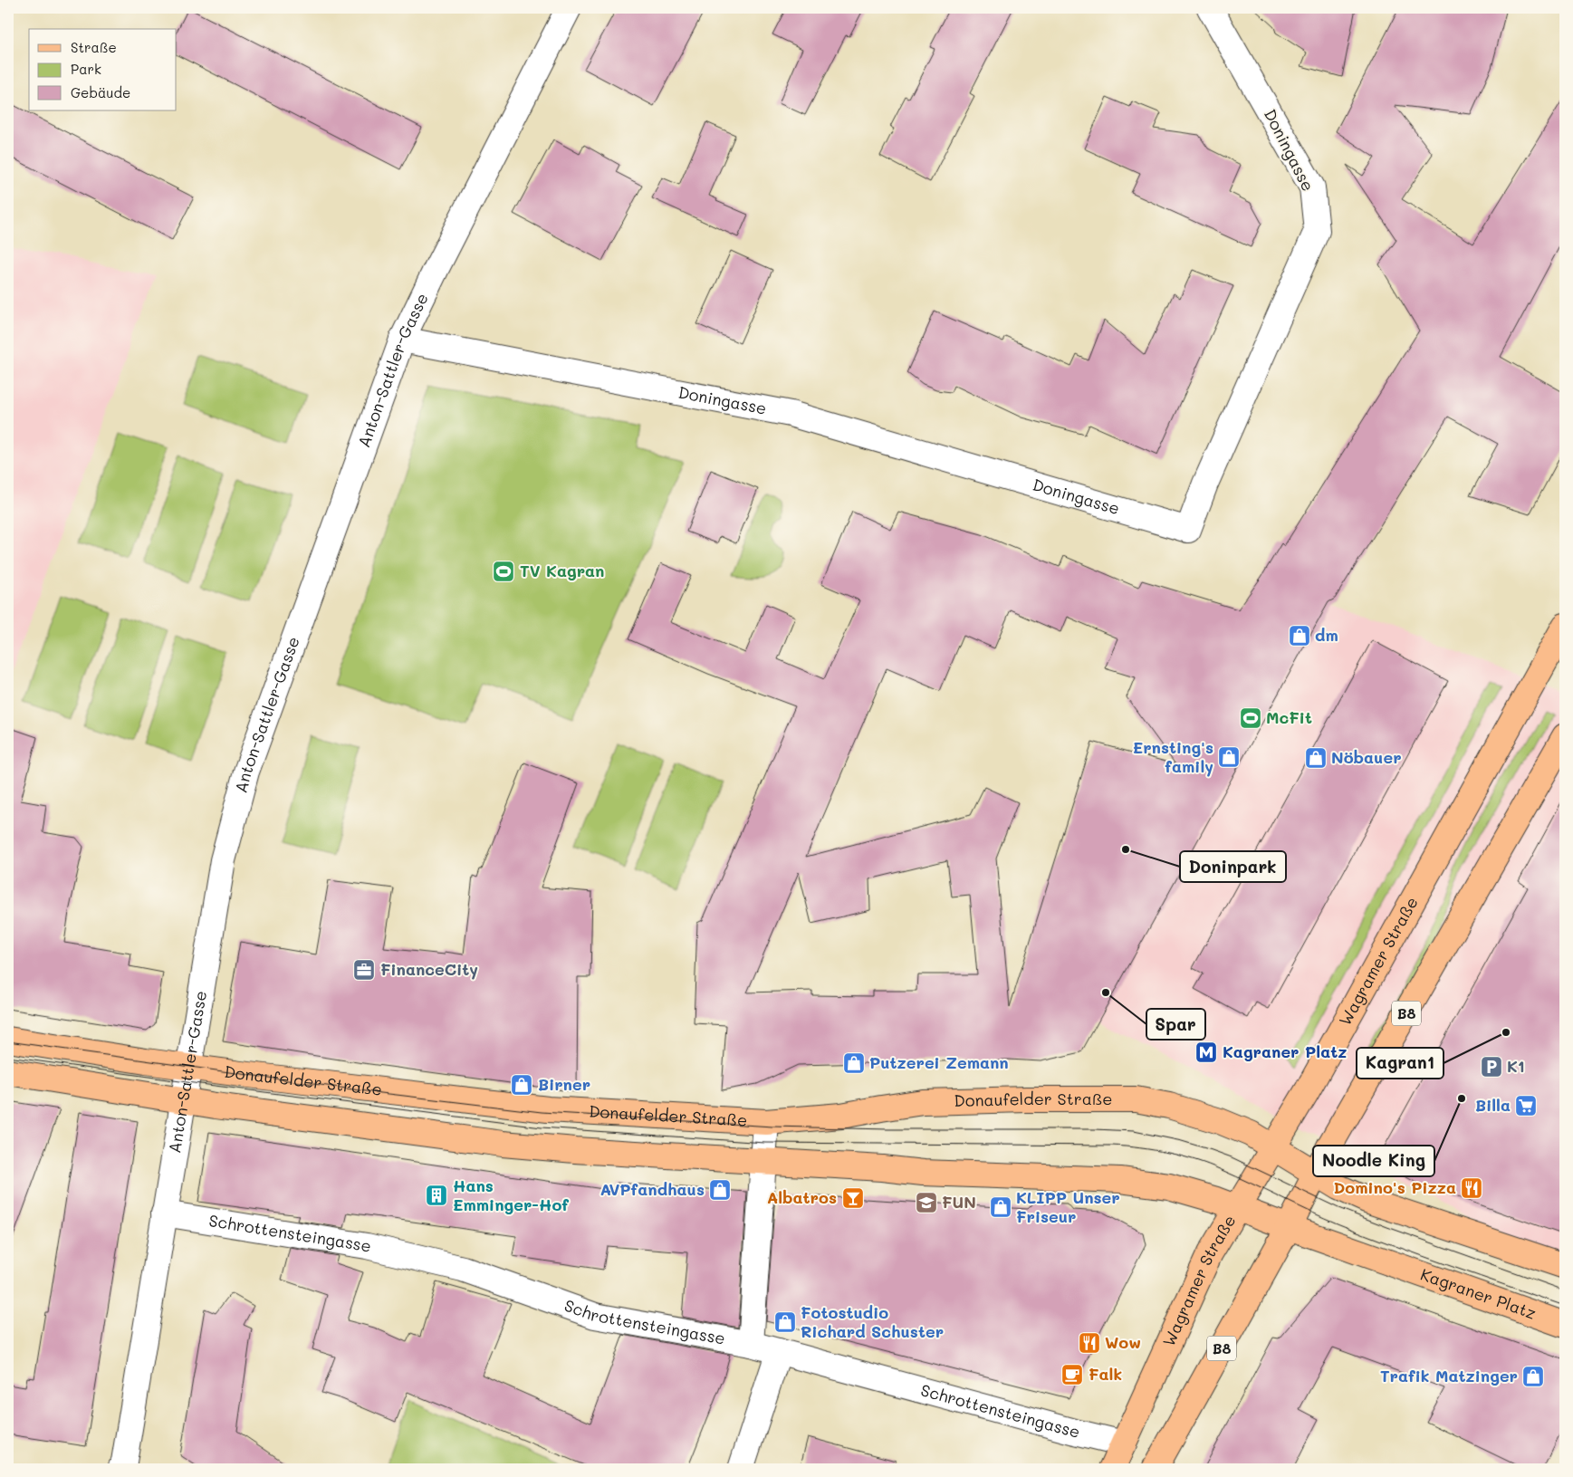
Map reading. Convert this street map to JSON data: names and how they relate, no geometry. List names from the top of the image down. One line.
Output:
{"streets":{"main road":["Wagramer Straße","B8","Donaufelder Straße","Kagraner Platz"],"street":["Doningasse","Anton-Sattler-Gasse","Schrottensteingasse"]},"crossings":[["Doningasse","Anton-Sattler-Gasse"],["Anton-Sattler-Gasse","Donaufelder Straße"],["Anton-Sattler-Gasse","Schrottensteingasse"],["Wagramer Straße","Donaufelder Straße"],["Wagramer Straße","Schrottensteingasse"],["B8","Donaufelder Straße"],["B8","Kagraner Platz"]],"places":{"sports":["TV Kagran","McFit"],"shop":["dm","Ernsting's family","Nöbauer","Putzerei Zemann","Birner","AVPfandhaus","KLIPP Unser Friseur","Fotostudio Richard Schuster","Trafik Matzinger"],"other":["Doninpark","Spar","Kagran1","Noodle King"],"office":["FinanceCity"],"metro station":["Kagraner Platz"],"parking":["K1"],"supermarket":["Billa"],"restaurant":["Domino's Pizza","Wow"],"building":["Hans Emminger-Hof"],"bar":["Albatros"],"school or university":["FUN"],"cafe":["Falk"]},"legend":["Straße","Park","Gebäude"]}
